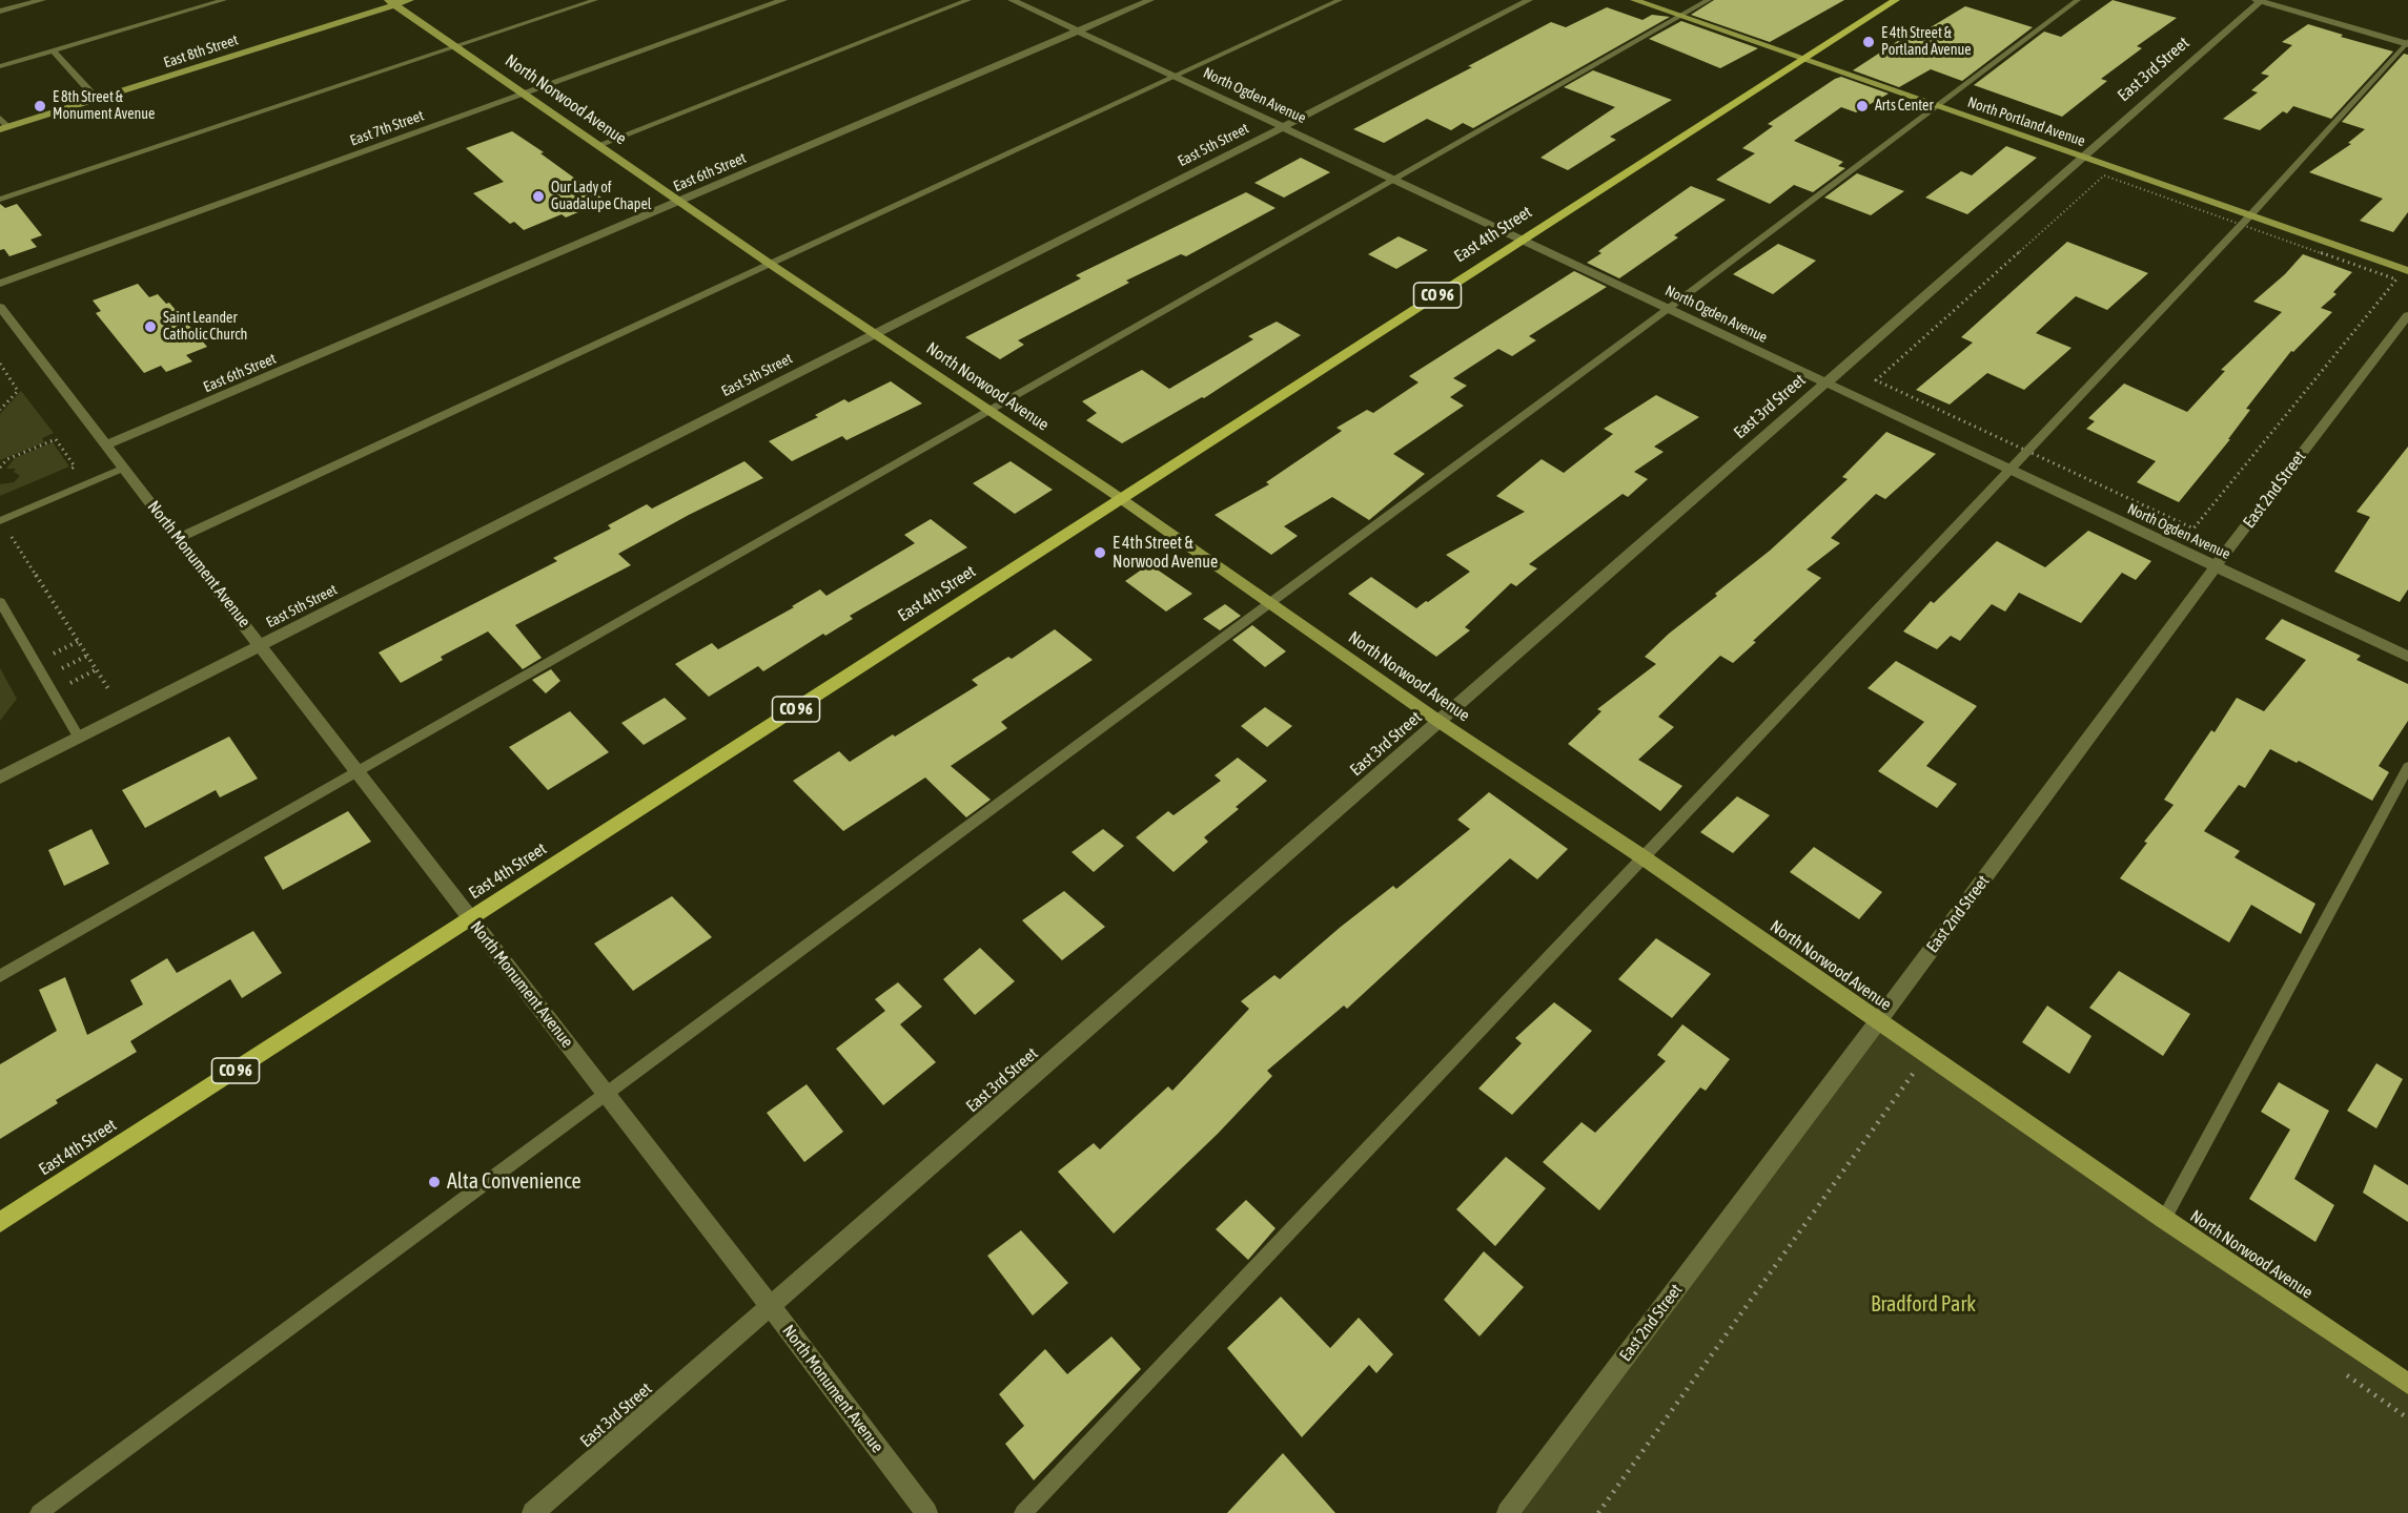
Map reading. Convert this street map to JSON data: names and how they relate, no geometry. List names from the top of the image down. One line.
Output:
{"streets":{"main road":["East 4th Street","CO 96"],"street":["East 8th Street","East 3rd Street","North Ogden Avenue","North Norwood Avenue","North Portland Avenue","East 7th Street","East 5th Street","East 6th Street","East 2nd Street","North Monument Avenue"]},"crossings":[["East 8th Street","North Norwood Avenue"],["East 3rd Street","North Ogden Avenue"],["East 3rd Street","North Norwood Avenue"],["East 3rd Street","North Portland Avenue"],["East 3rd Street","North Monument Avenue"],["North Ogden Avenue","East 5th Street"],["North Ogden Avenue","East 6th Street"],["North Ogden Avenue","East 4th Street"],["North Ogden Avenue","East 2nd Street"],["North Norwood Avenue","East 7th Street"],["North Norwood Avenue","East 5th Street"],["North Norwood Avenue","East 6th Street"],["North Norwood Avenue","East 4th Street"],["North Norwood Avenue","East 2nd Street"],["North Portland Avenue","East 4th Street"],["East 5th Street","North Monument Avenue"],["East 6th Street","North Monument Avenue"],["East 4th Street","North Monument Avenue"]],"parks":["Bradford Park"],"places":["E 4th Street & Portland Avenue","E 8th Street & Monument Avenue","Arts Center","Our Lady of Guadalupe Chapel","Saint Leander Catholic Church","E 4th Street & Norwood Avenue","Alta Convenience"]}
